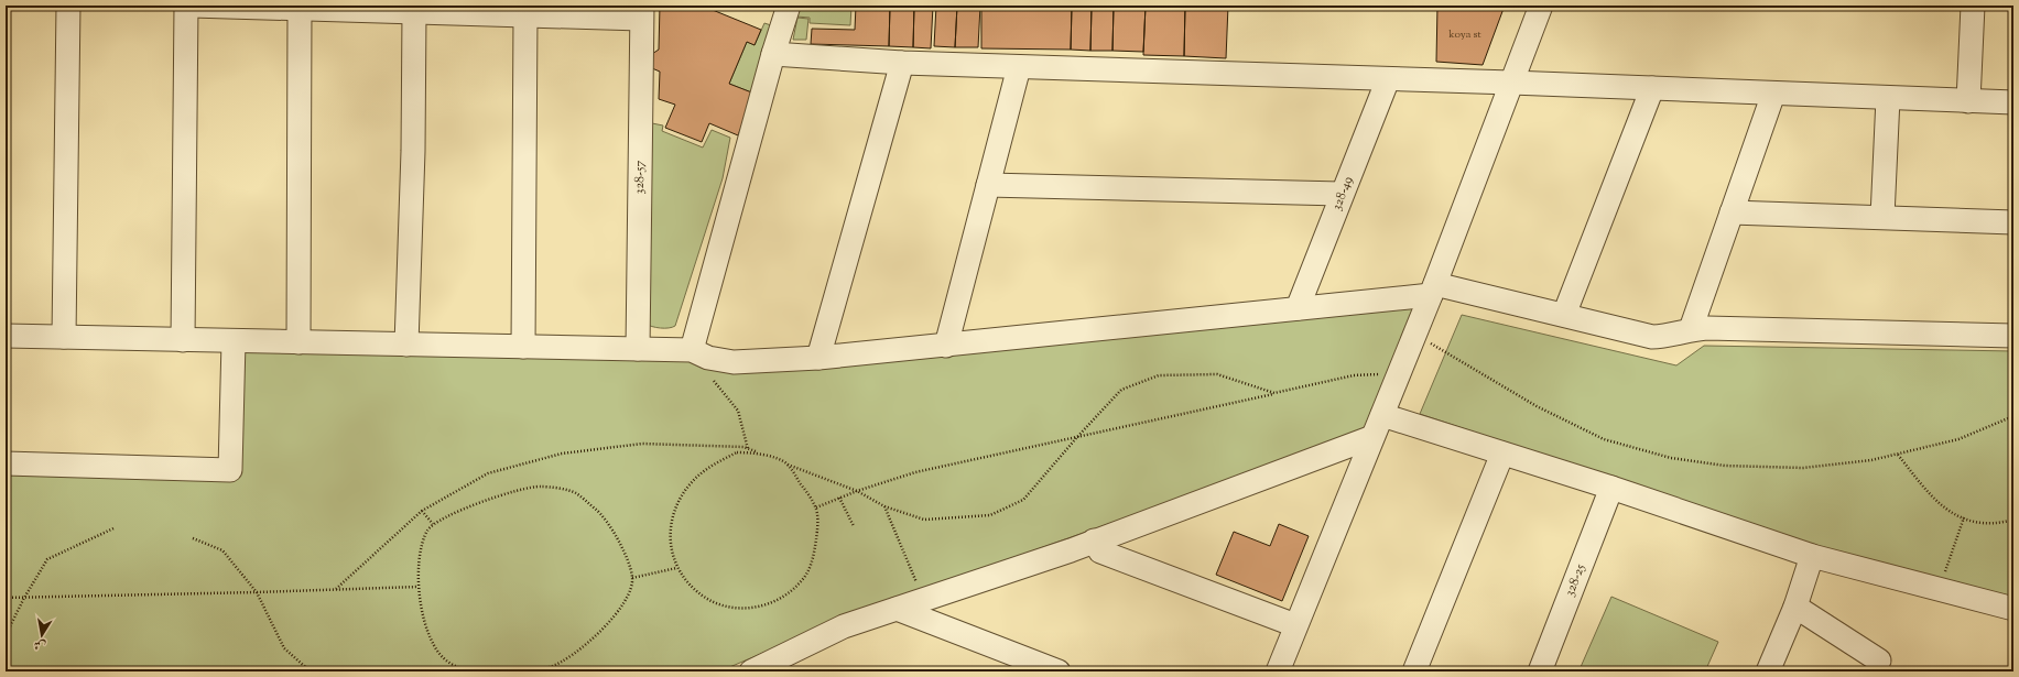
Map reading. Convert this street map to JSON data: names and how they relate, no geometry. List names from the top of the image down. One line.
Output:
{"streets":{"street":["328-57","328-49","328-25"]},"house_numbers":["koya st"],"north":"bottom"}
